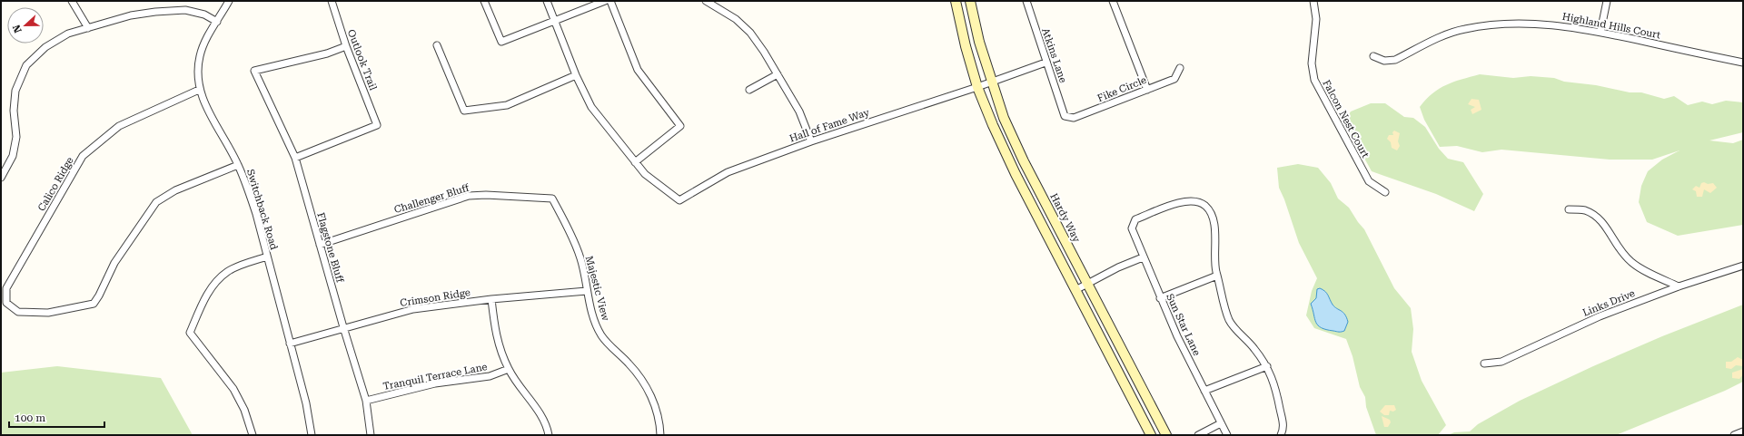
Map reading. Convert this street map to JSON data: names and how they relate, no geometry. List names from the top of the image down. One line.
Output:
{"streets":{"main road":["Hardy Way"],"street":["Highland Hills Court","Atkins Lane","Outlook Trail","Fike Circle","Falcon Nest Court","Hall of Fame Way","Calico Ridge","Challenger Bluff","Switchback Road","Flagstone Bluff","Majestic View","Crimson Ridge","Links Drive","Sun Star Lane","Tranquil Terrace Lane"]},"crossings":[["Atkins Lane","Fike Circle"],["Atkins Lane","Hall of Fame Way"],["Outlook Trail","Flagstone Bluff"],["Hall of Fame Way","Hardy Way"],["Calico Ridge","Switchback Road"],["Challenger Bluff","Flagstone Bluff"],["Challenger Bluff","Majestic View"],["Switchback Road","Crimson Ridge"],["Flagstone Bluff","Crimson Ridge"],["Flagstone Bluff","Tranquil Terrace Lane"],["Majestic View","Crimson Ridge"]],"scale_bar":"100 m","north":"left"}
